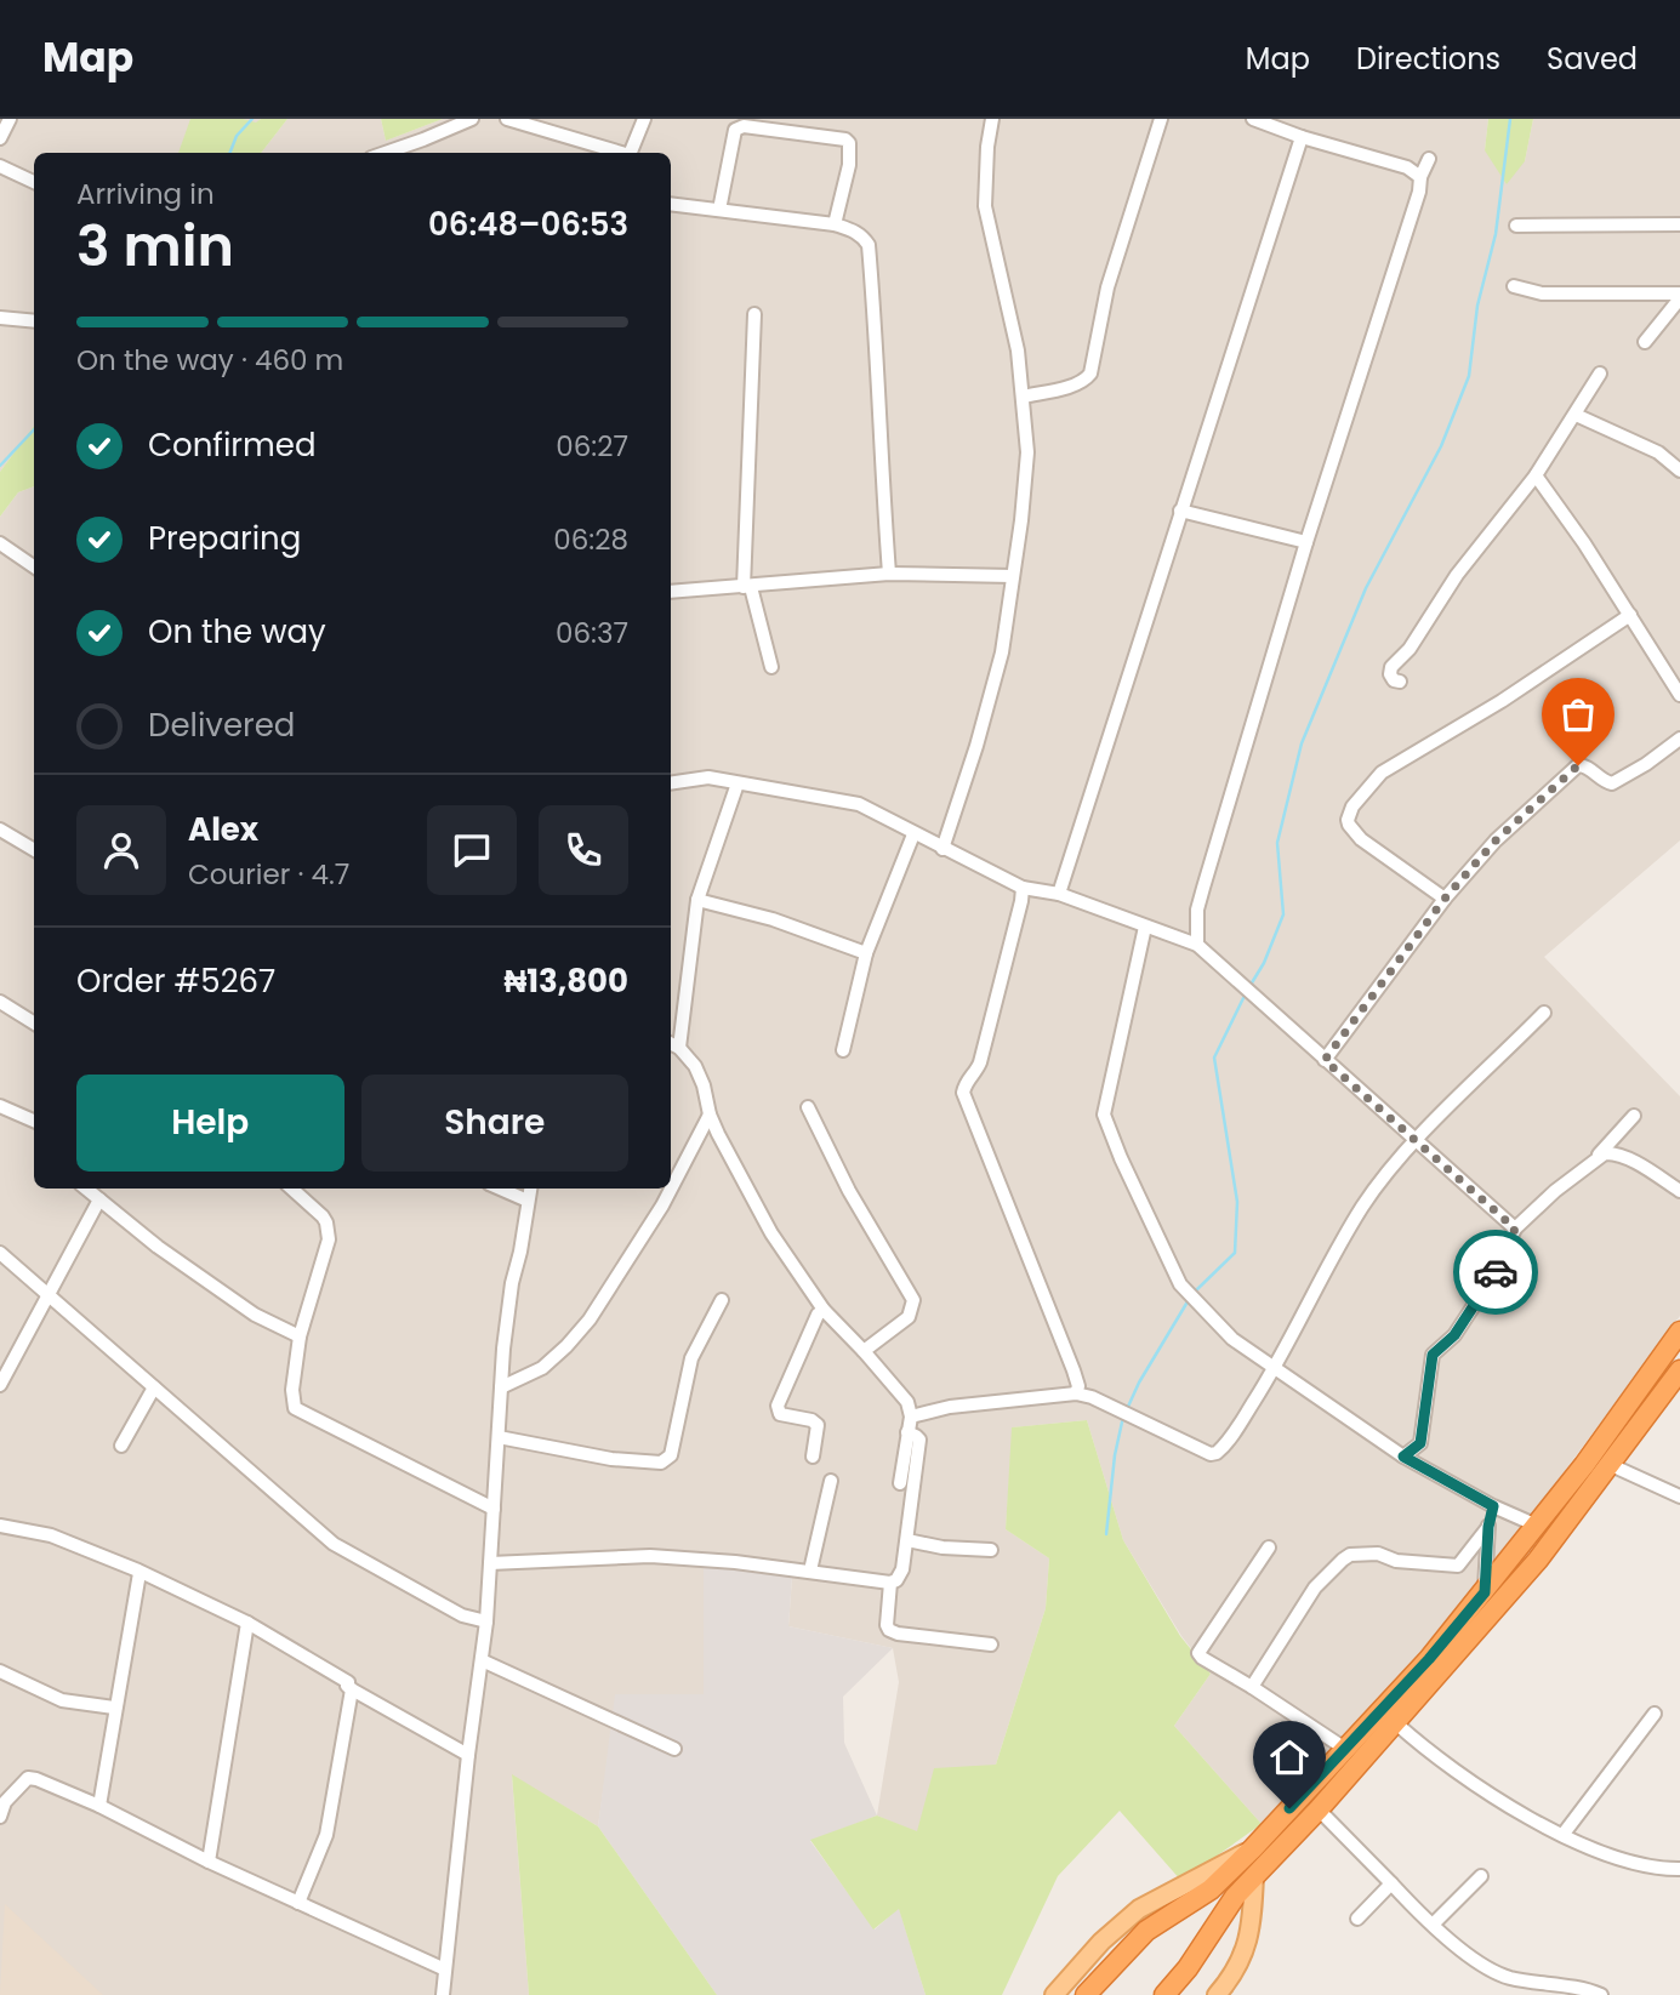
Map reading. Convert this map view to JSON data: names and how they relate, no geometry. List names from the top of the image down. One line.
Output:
{"page":{"header":"Map","nav":["Map","Directions","Saved"],"heading":["3 min","Arriving in","06:48–06:53"],"panel":["Alex","Courier · 4.7","Order #5267","₦13,800"],"bar":"On the way · 460 m","list":[["Confirmed","06:27"],["Preparing","06:28"],["On the way","06:37"],"Delivered"],"buttons":["Help","Share"]}}
